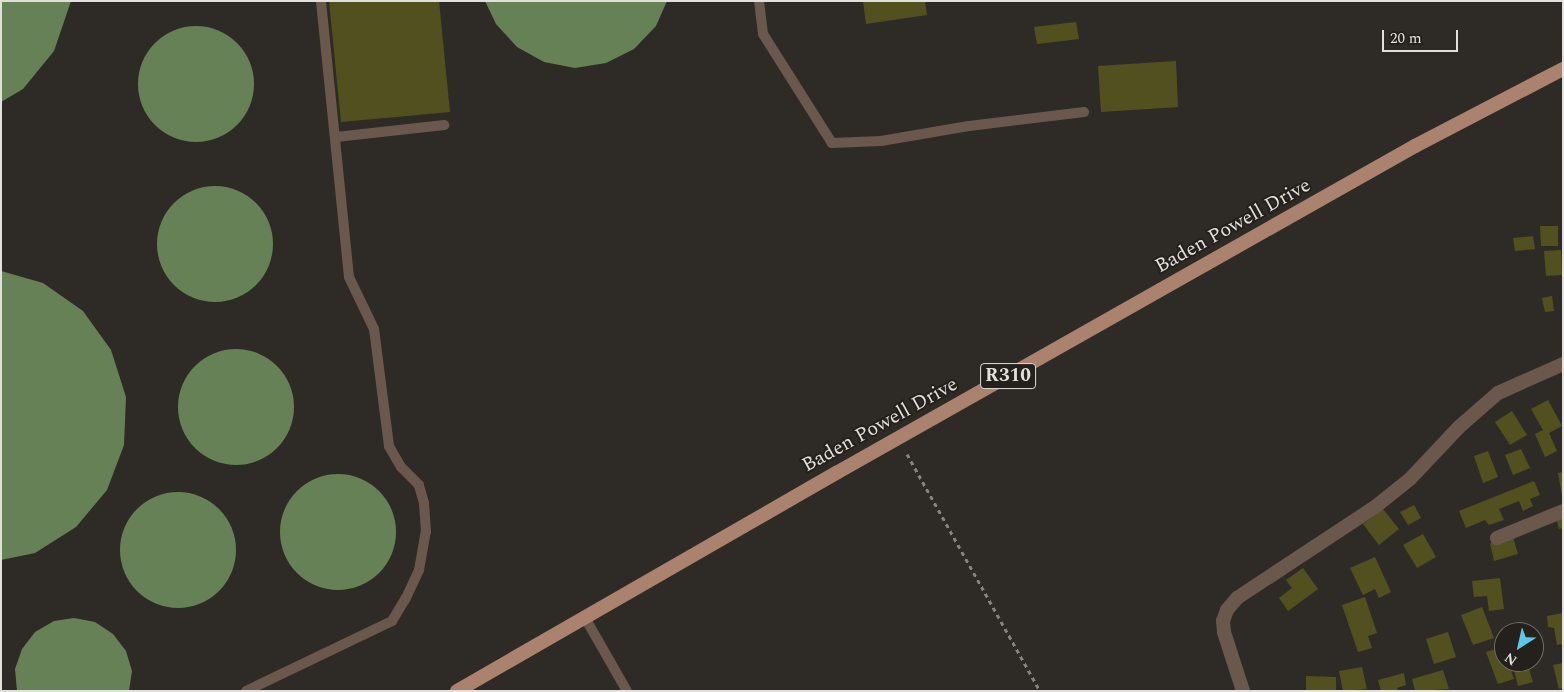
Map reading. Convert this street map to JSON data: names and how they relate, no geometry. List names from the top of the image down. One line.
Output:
{"streets":{"main road":["Baden Powell Drive","R310"]},"scale_bar":"20 m","north":"bottom left"}
